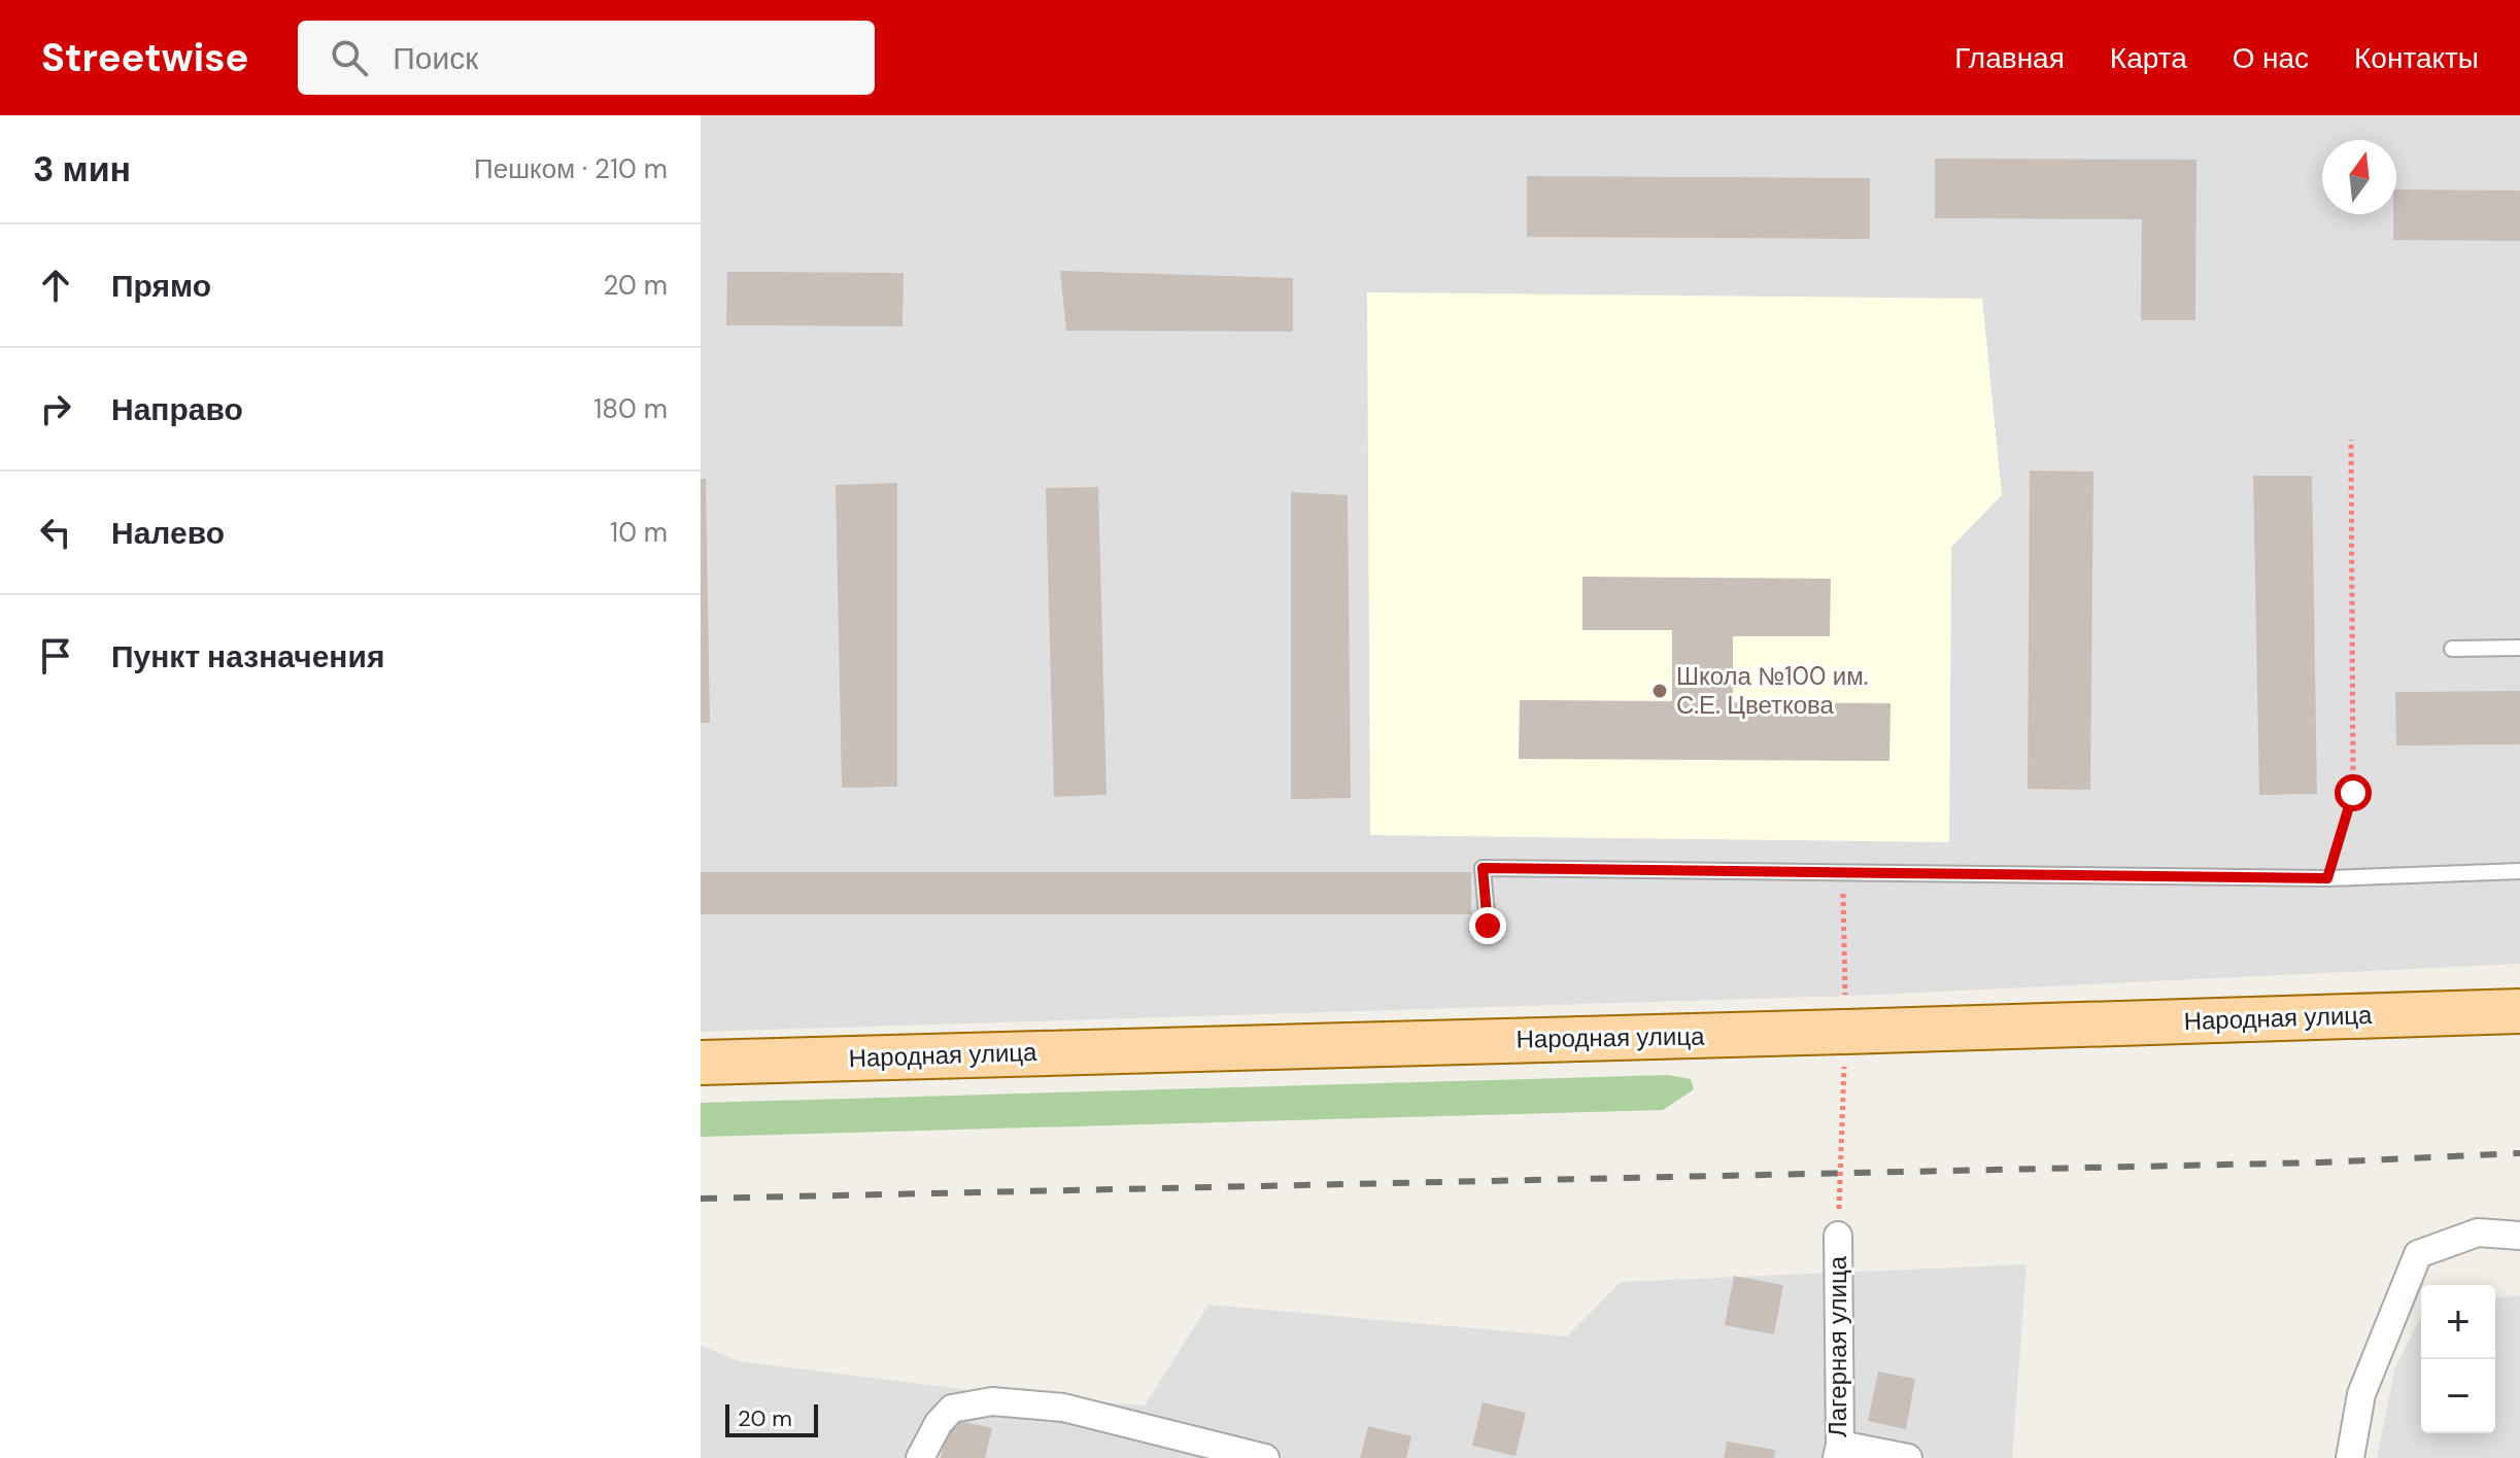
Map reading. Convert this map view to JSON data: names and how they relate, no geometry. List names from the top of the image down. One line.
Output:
{"streets":{"main road":["Народная улица"],"street":["Лагерная улица"]},"places":["Школа №100 им. С.Е. Цветкова"],"scale_bar":"20 m","north":"top","page":{"header":"Streetwise","search":"Поиск","nav":["Главная","Карта","О нас","Контакты"],"heading":["3 мин","Пешком · 210 m"],"list":[["Прямо","20 m"],["Направо","180 m"],["Налево","10 m"],"Пункт назначения"],"map_buttons":["+","−"],"scale":"20 m"}}
